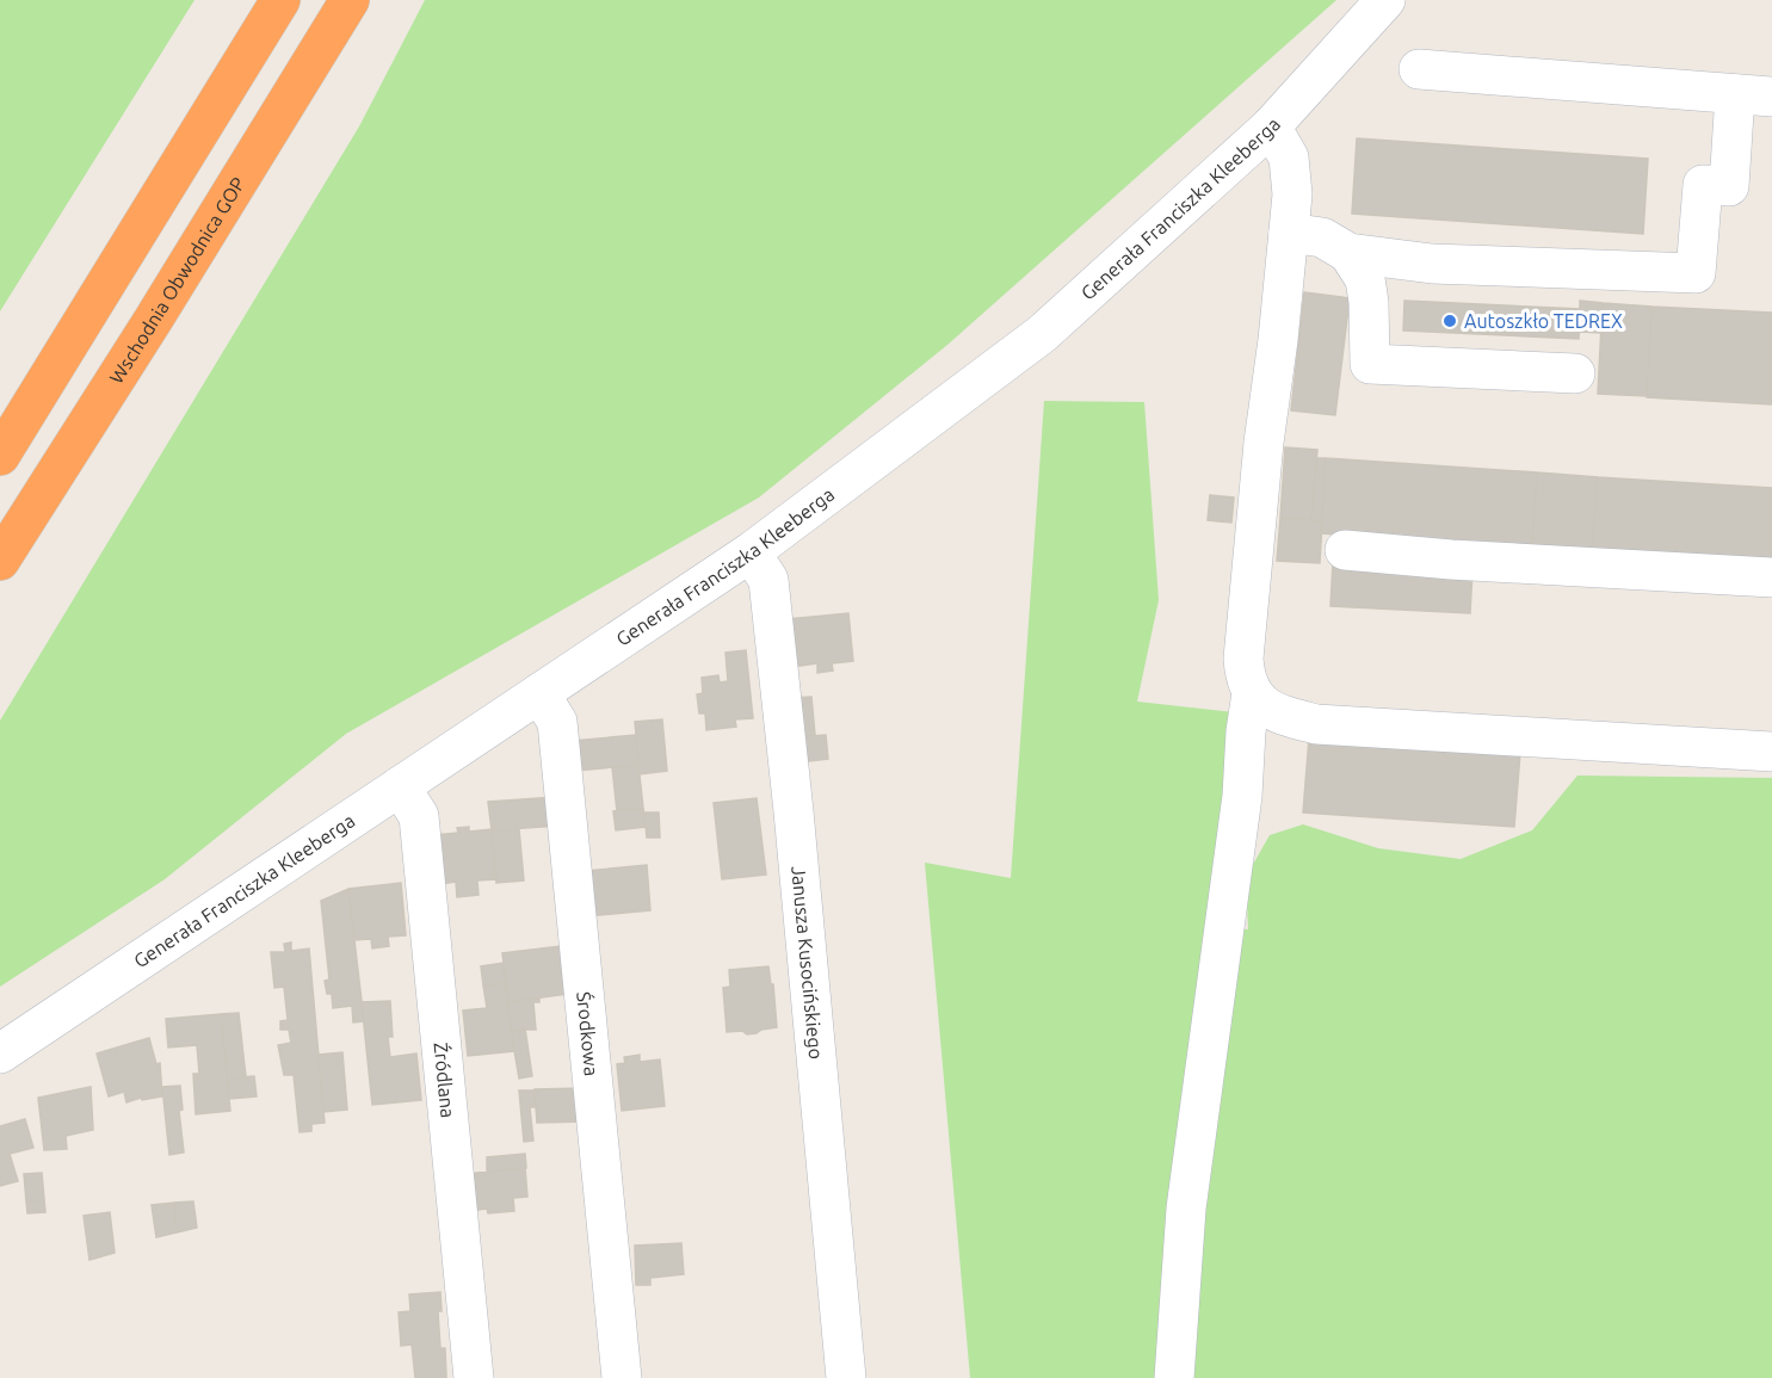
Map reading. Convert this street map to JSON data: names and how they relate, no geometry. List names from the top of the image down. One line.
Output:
{"streets":{"highway":["Wschodnia Obwodnica GOP"],"street":["Generała Franciszka Kleeberga","Janusza Kusocińskiego","Środkowa","Źródlana"]},"crossings":[["Generała Franciszka Kleeberga","Janusza Kusocińskiego"],["Generała Franciszka Kleeberga","Środkowa"],["Generała Franciszka Kleeberga","Źródlana"]],"places":["Autoszkło TEDREX"]}
